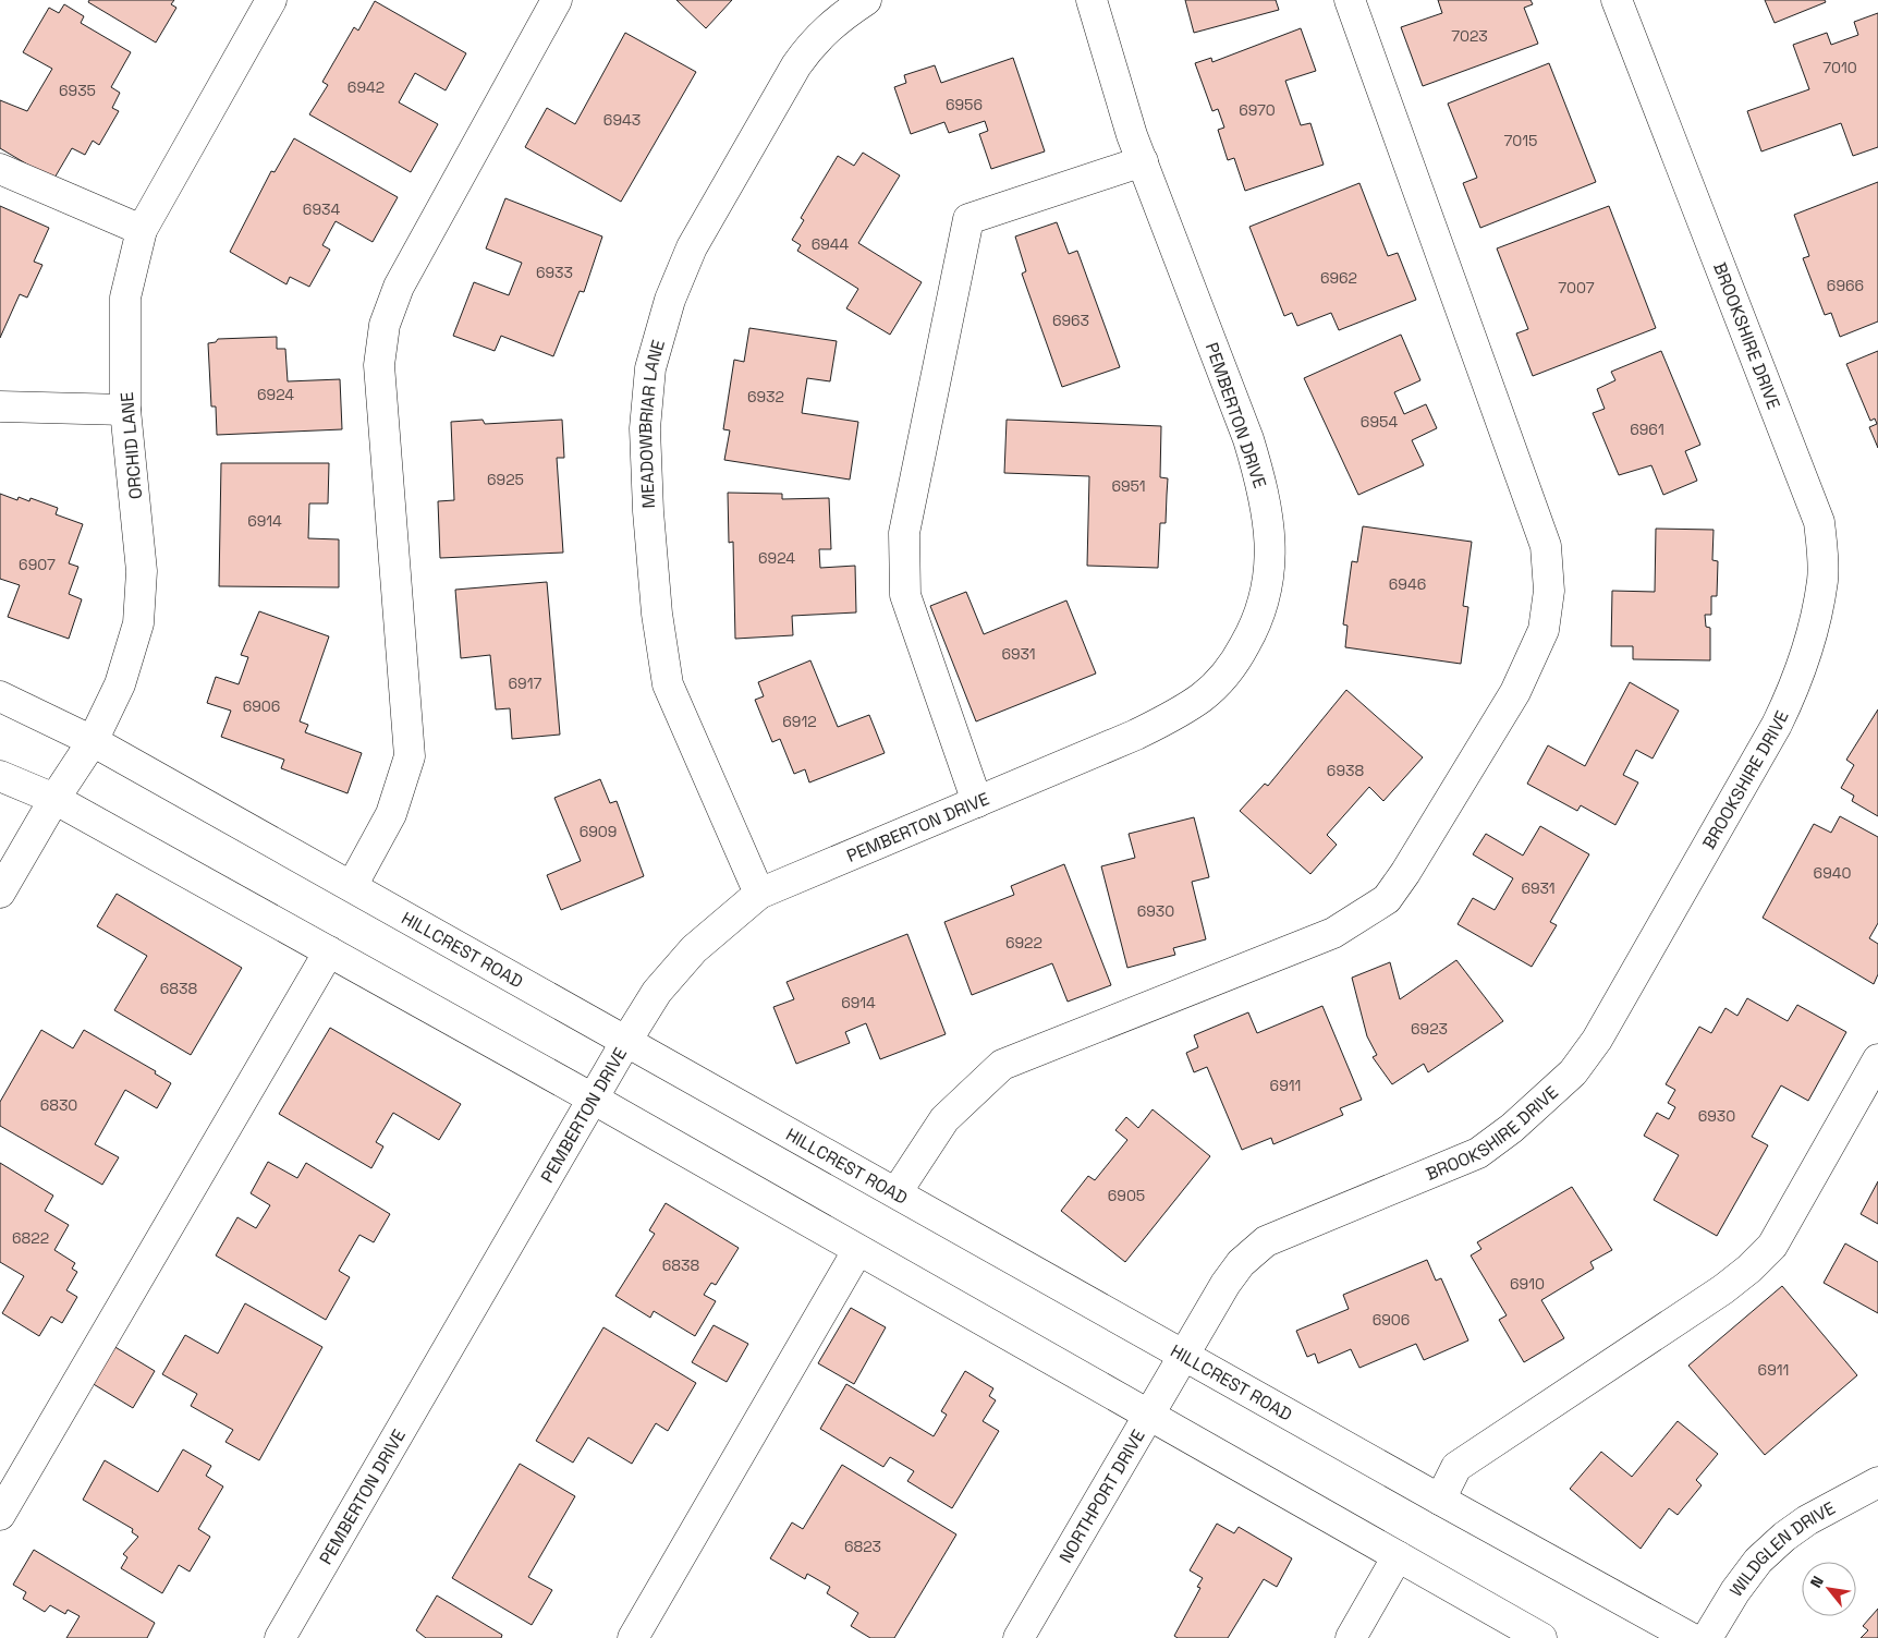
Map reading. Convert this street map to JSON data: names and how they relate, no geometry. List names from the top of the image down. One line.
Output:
{"streets":{"street":["BROOKSHIRE DRIVE","PEMBERTON DRIVE","MEADOWBRIAR LANE","ORCHID LANE","HILLCREST ROAD","NORTHPORT DRIVE","WILDGLEN DRIVE"]},"crossings":[["BROOKSHIRE DRIVE","HILLCREST ROAD"],["BROOKSHIRE DRIVE","NORTHPORT DRIVE"],["PEMBERTON DRIVE","MEADOWBRIAR LANE"],["PEMBERTON DRIVE","HILLCREST ROAD"],["ORCHID LANE","HILLCREST ROAD"],["HILLCREST ROAD","NORTHPORT DRIVE"]],"house_numbers":["7023","7010","6942","6935","6956","6970","6943","7015","6934","6944","6933","6962","6966","7007","6963","6924","6932","6954","6961","6925","6951","6914","6924","6907","6946","6931","6917","6906","6912","6938","6909","6940","6931","6930","6922","6838","6914","6923","6911","6830","6930","6905","6822","6838","6910","6906","6911","6823"],"north":"top left"}
